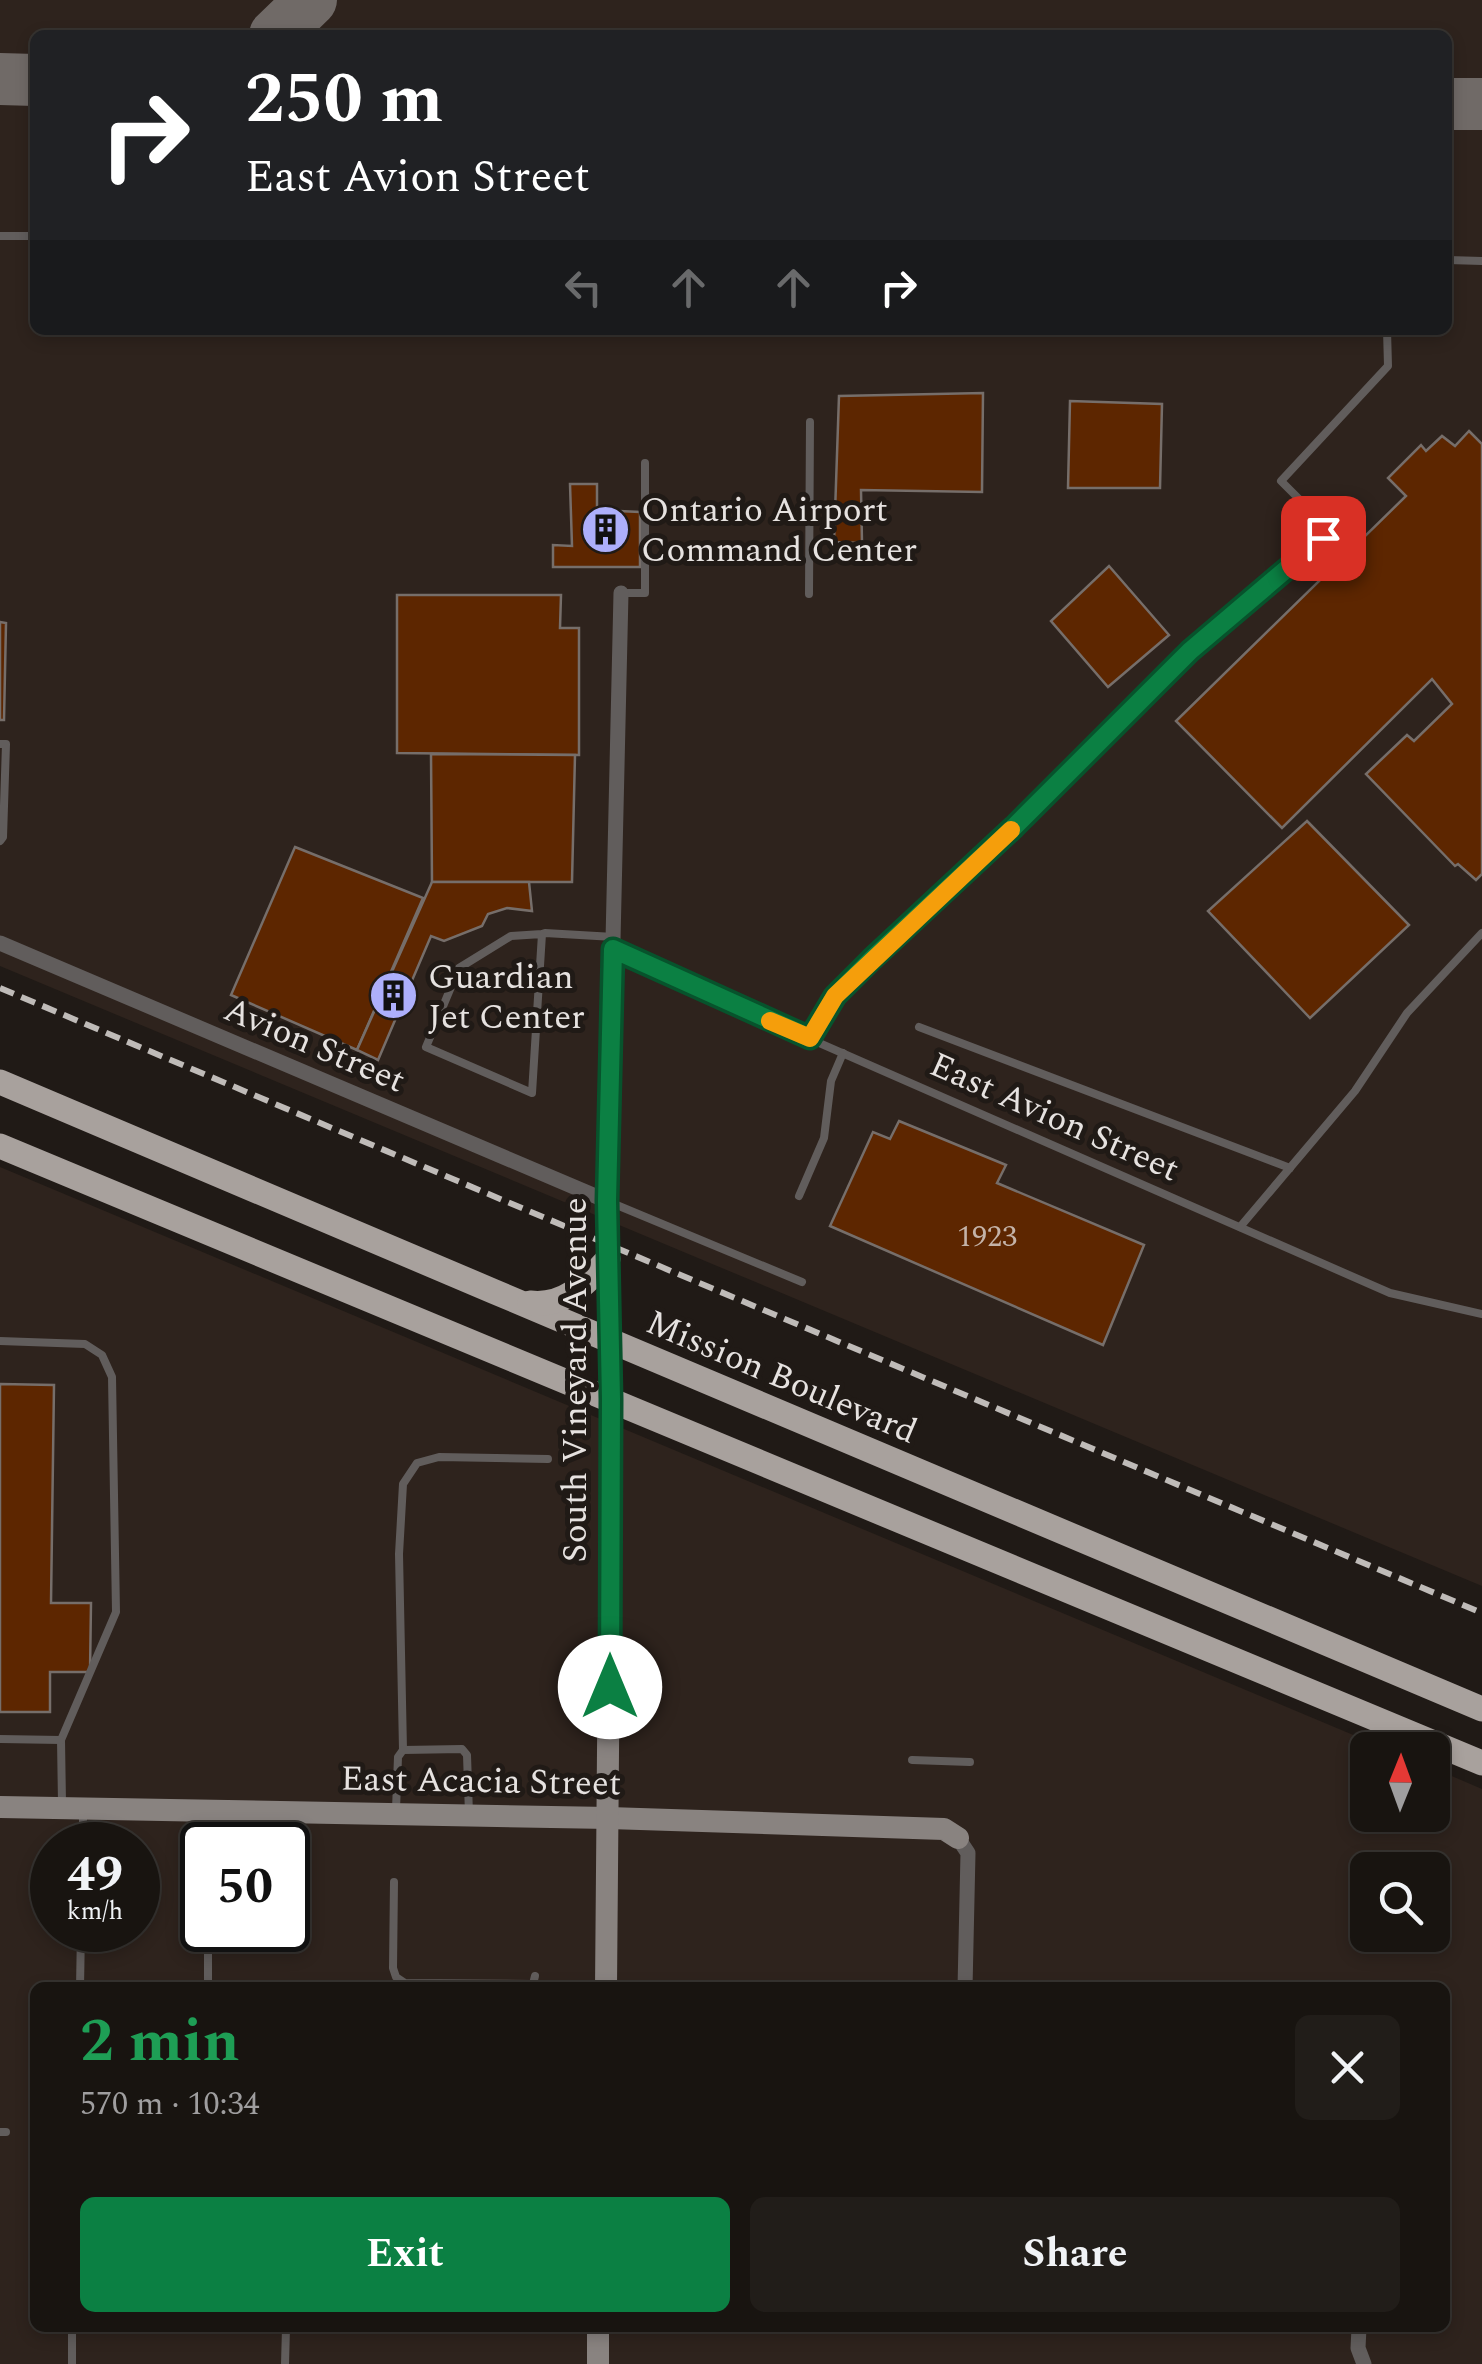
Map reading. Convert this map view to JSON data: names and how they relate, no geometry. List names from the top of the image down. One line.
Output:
{"streets":{"main road":["Mission Boulevard"],"street":["Avion Street","South Vineyard Avenue","East Acacia Street"],"lane":["East Avion Street"]},"crossings":[["Avion Street","South Vineyard Avenue"],["East Avion Street","South Vineyard Avenue"],["Mission Boulevard","South Vineyard Avenue"],["South Vineyard Avenue","East Acacia Street"]],"places":{"building":["Ontario Airport Command Center","Guardian Jet Center"]},"house_numbers":["1923"],"north":"top","page":{"turn":["250 m","East Avion Street"],"speed":"49 km/h","limit":"50","heading":["2 min","570 m · 10:34"],"buttons":["Exit","Share"]}}
